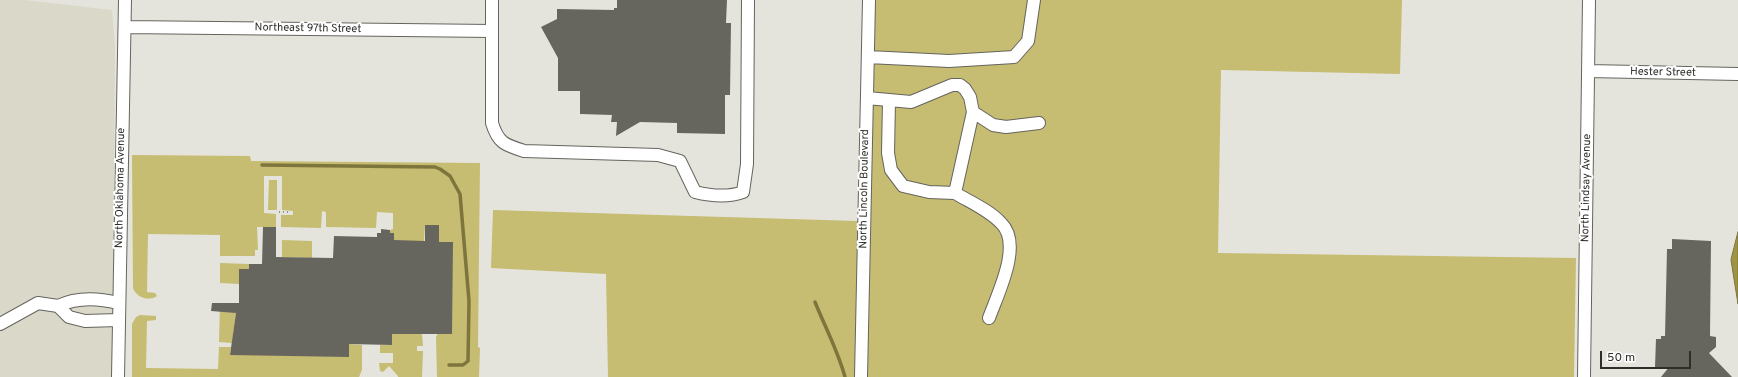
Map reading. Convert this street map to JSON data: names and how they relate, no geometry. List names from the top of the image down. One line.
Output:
{"streets":{"street":["Northeast 97th Street","Hester Street","North Oklahoma Avenue","North Lindsay Avenue","North Lincoln Boulevard"]},"crossings":[["Northeast 97th Street","North Oklahoma Avenue"],["Hester Street","North Lindsay Avenue"]],"scale_bar":"50 m"}
